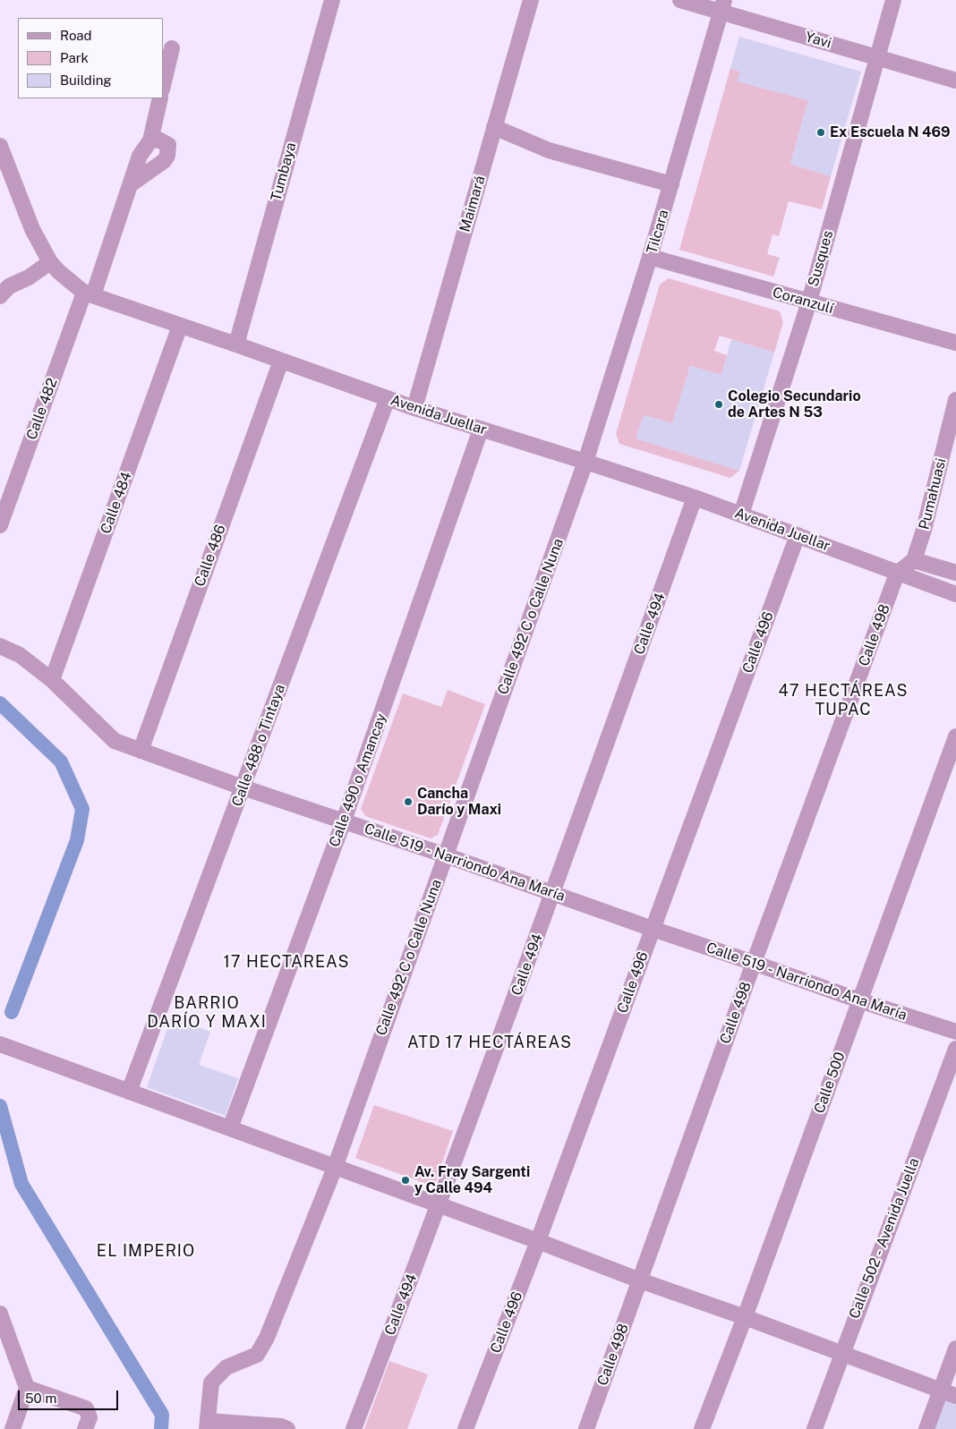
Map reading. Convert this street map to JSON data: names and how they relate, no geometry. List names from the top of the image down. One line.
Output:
{"streets":{"street":["Yavi","Tumbaya","Maimará","Tilcara","Susques","Coranzulí","Calle 482","Avenida Juellar","Pumahuasi","Calle 484","Calle 486","Calle 492 C o Calle Nuna","Calle 494","Calle 498","Calle 496","Calle 488 o Tintaya","Calle 490 o Amancay","Calle 519 - Narriondo Ana María","Calle 500","Calle 502 - Avenida Juella"]},"crossings":[["Yavi","Tilcara"],["Yavi","Susques"],["Tumbaya","Avenida Juellar"],["Maimará","Avenida Juellar"],["Tilcara","Coranzulí"],["Tilcara","Avenida Juellar"],["Tilcara","Calle 492 C o Calle Nuna"],["Susques","Coranzulí"],["Susques","Avenida Juellar"],["Calle 482","Avenida Juellar"],["Avenida Juellar","Calle 484"],["Avenida Juellar","Calle 486"],["Avenida Juellar","Calle 492 C o Calle Nuna"],["Avenida Juellar","Calle 494"],["Avenida Juellar","Calle 498"],["Avenida Juellar","Calle 496"],["Avenida Juellar","Calle 488 o Tintaya"],["Avenida Juellar","Calle 490 o Amancay"],["Calle 484","Calle 519 - Narriondo Ana María"],["Calle 486","Calle 519 - Narriondo Ana María"],["Calle 492 C o Calle Nuna","Calle 519 - Narriondo Ana María"],["Calle 494","Calle 519 - Narriondo Ana María"],["Calle 498","Calle 519 - Narriondo Ana María"],["Calle 496","Calle 519 - Narriondo Ana María"],["Calle 488 o Tintaya","Calle 519 - Narriondo Ana María"],["Calle 490 o Amancay","Calle 519 - Narriondo Ana María"],["Calle 519 - Narriondo Ana María","Calle 500"]],"districts":["47 HECTÁREAS TUPAC","17 HECTAREAS","BARRIO DARÍO Y MAXI","ATD 17 HECTÁREAS","EL IMPERIO"],"places":["Ex Escuela N 469","Colegio Secundario de Artes N 53","Cancha Darío y Maxi","Av. Fray Sargenti y Calle 494"],"legend":["Road","Park","Building"],"scale_bar":"50 m"}
